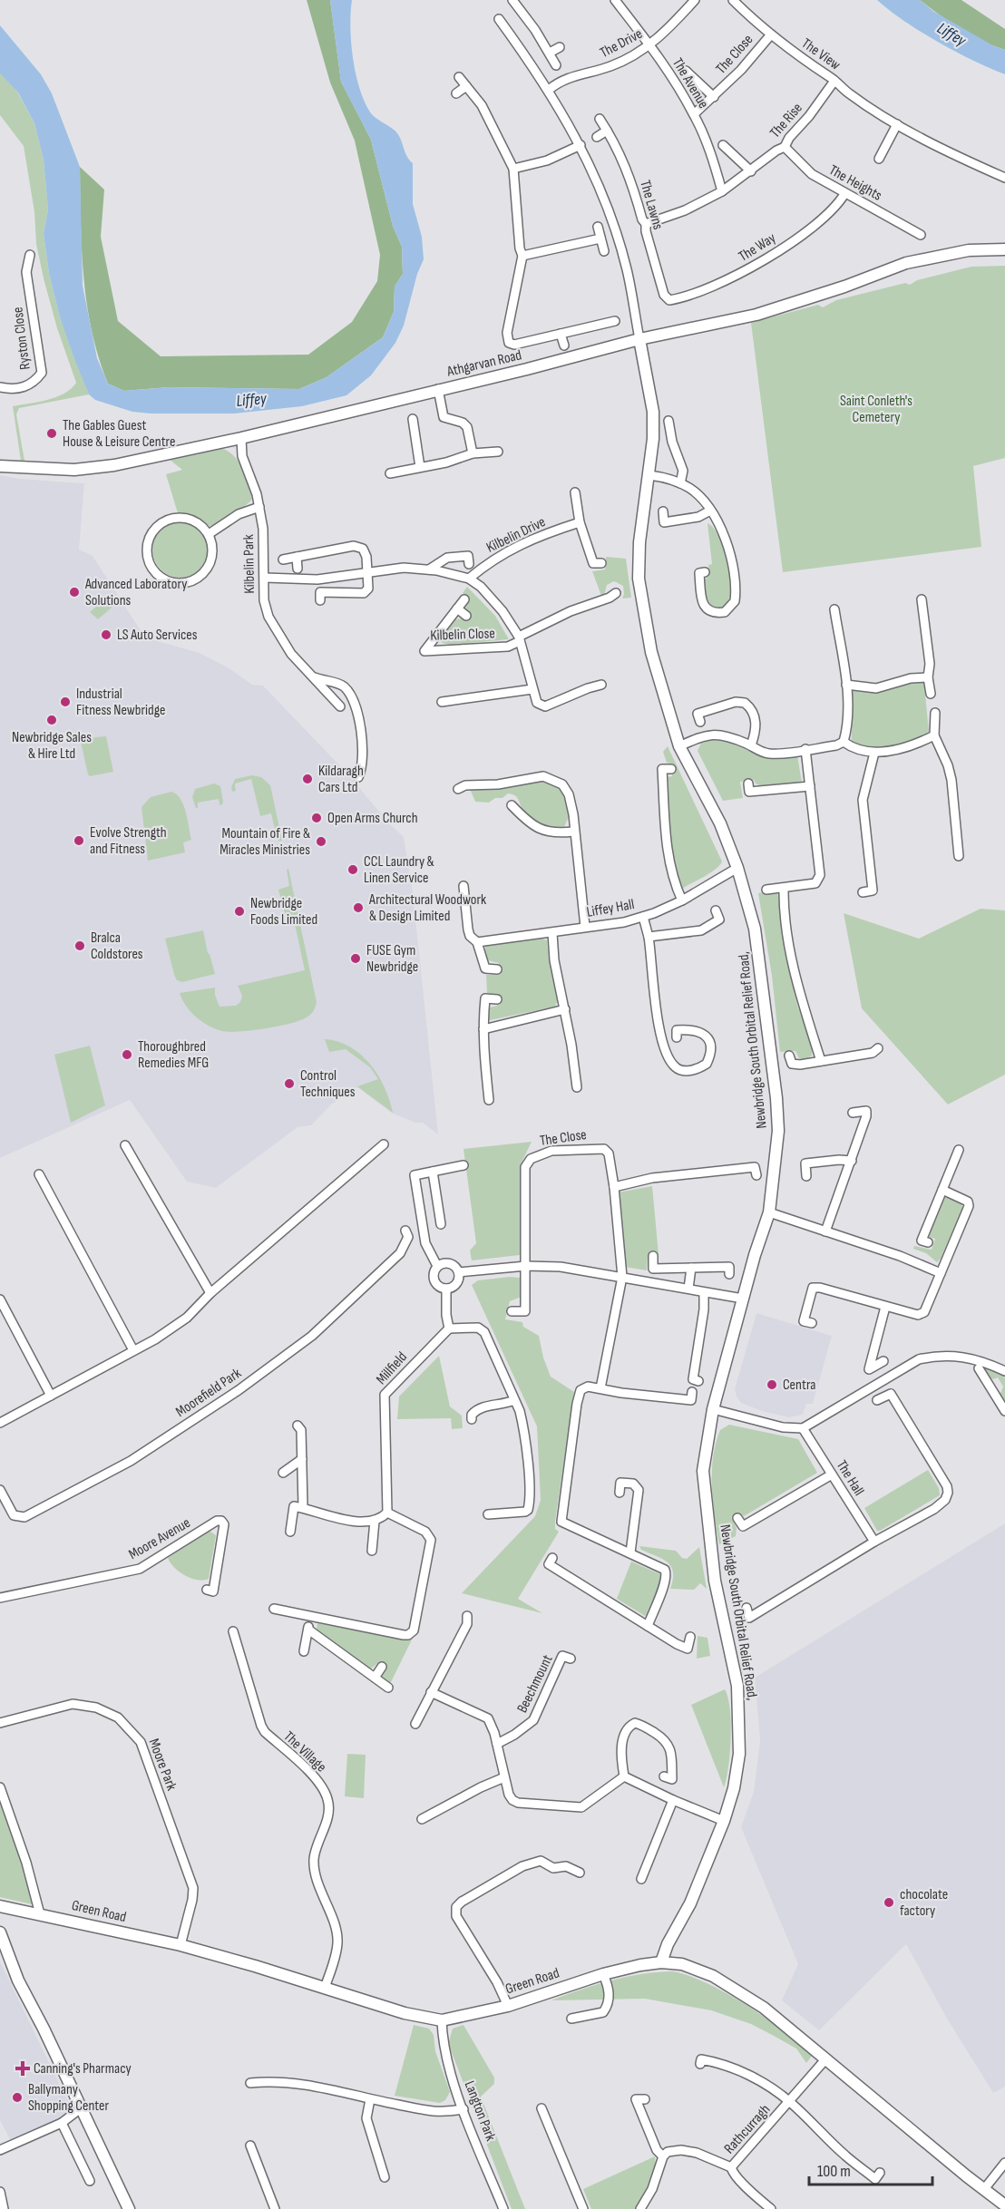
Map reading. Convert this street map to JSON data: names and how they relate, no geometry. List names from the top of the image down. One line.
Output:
{"streets":{"street":["The Drive","The Close","The View","The Avenue","The Rise","The Heights","The Lawns","The Way","Ryston Close","Athgarvan Road","Kilbelin Drive","Kilbelin Park","Kilbelin Close","Liffey Hall","Newbridge South Orbital Relief Road,","Millfield","Moorefield Park","The Hall","Moore Avenue","Beechmount","The Village","Moore Park","Green Road","Langton Park","Rathcurragh"]},"crossings":[["The Drive","The Avenue"],["The Close","The View"],["The Close","The Avenue"],["The View","The Rise"],["The Avenue","The Rise"],["The Rise","The Heights"],["The Rise","The Lawns"],["The Heights","The Way"],["The Lawns","The Way"],["Athgarvan Road","Kilbelin Park"],["Athgarvan Road","Newbridge South Orbital Relief Road,"],["Liffey Hall","Newbridge South Orbital Relief Road,"],["Newbridge South Orbital Relief Road,","Green Road"],["The Village","Green Road"],["Moore Park","Green Road"],["Green Road","Langton Park"],["Green Road","Rathcurragh"]],"water":["Liffey"],"parks":["Saint Conleth's Cemetery"],"places":{"other":["The Gables Guest House & Leisure Centre","Advanced Laboratory Solutions","LS Auto Services","Industrial Fitness Newbridge","Newbridge Sales & Hire Ltd","Kildaragh Cars Ltd","Open Arms Church","Evolve Strength and Fitness","Mountain of Fire & Miracles Ministries","CCL Laundry & Linen Service","Architectural Woodwork & Design Limited","Newbridge Foods Limited","Bralca Coldstores","FUSE Gym Newbridge","Thoroughbred Remedies MFG","Control Techniques","Centra","chocolate factory","Ballymany Shopping Center"],"health":["Canning's Pharmacy"]},"scale_bar":"100 m"}
